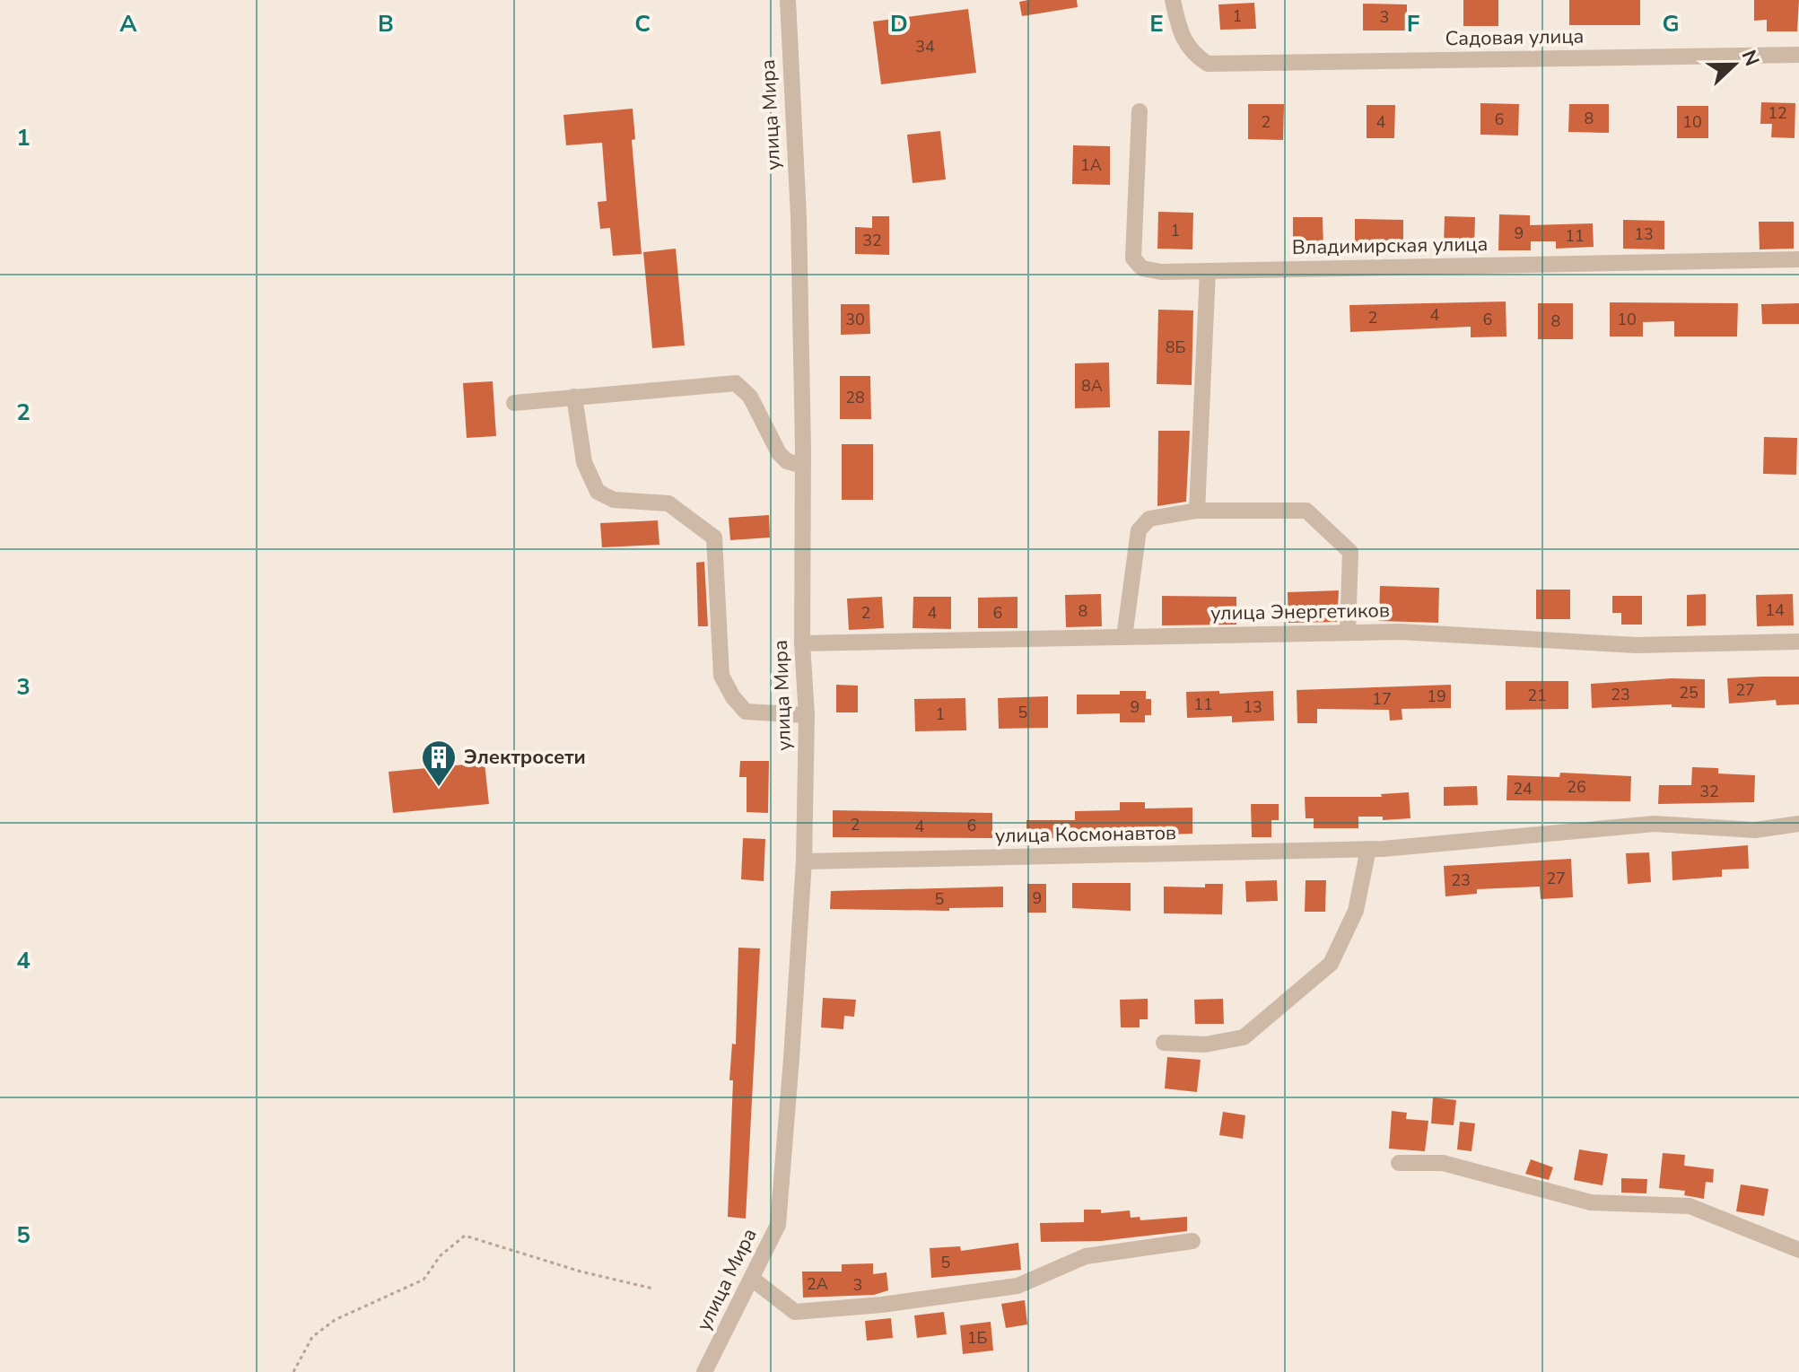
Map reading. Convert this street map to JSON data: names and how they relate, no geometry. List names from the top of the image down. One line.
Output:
{"streets":{"street":["Садовая улица","улица Мира","Владимирская улица","улица Энергетиков","улица Космонавтов"]},"crossings":[["улица Мира","улица Энергетиков"],["улица Мира","улица Космонавтов"]],"places":{"building":["Электросети"]},"house_numbers":["1","3","34","12","8","6","2","4","10","1А","1","9","13","11","32","4","2","30","6","10","8","8Б","8А","28","14","8","2","4","6","27","25","23","21","19","17","11","9","13","5","1","26","24","32","2","6","4","27","23","9","5","5","2А","3","1Б"],"north":"right","grid":{"columns":["A","B","C","D","E","F","G"],"rows":["1","2","3","4","5"]}}
